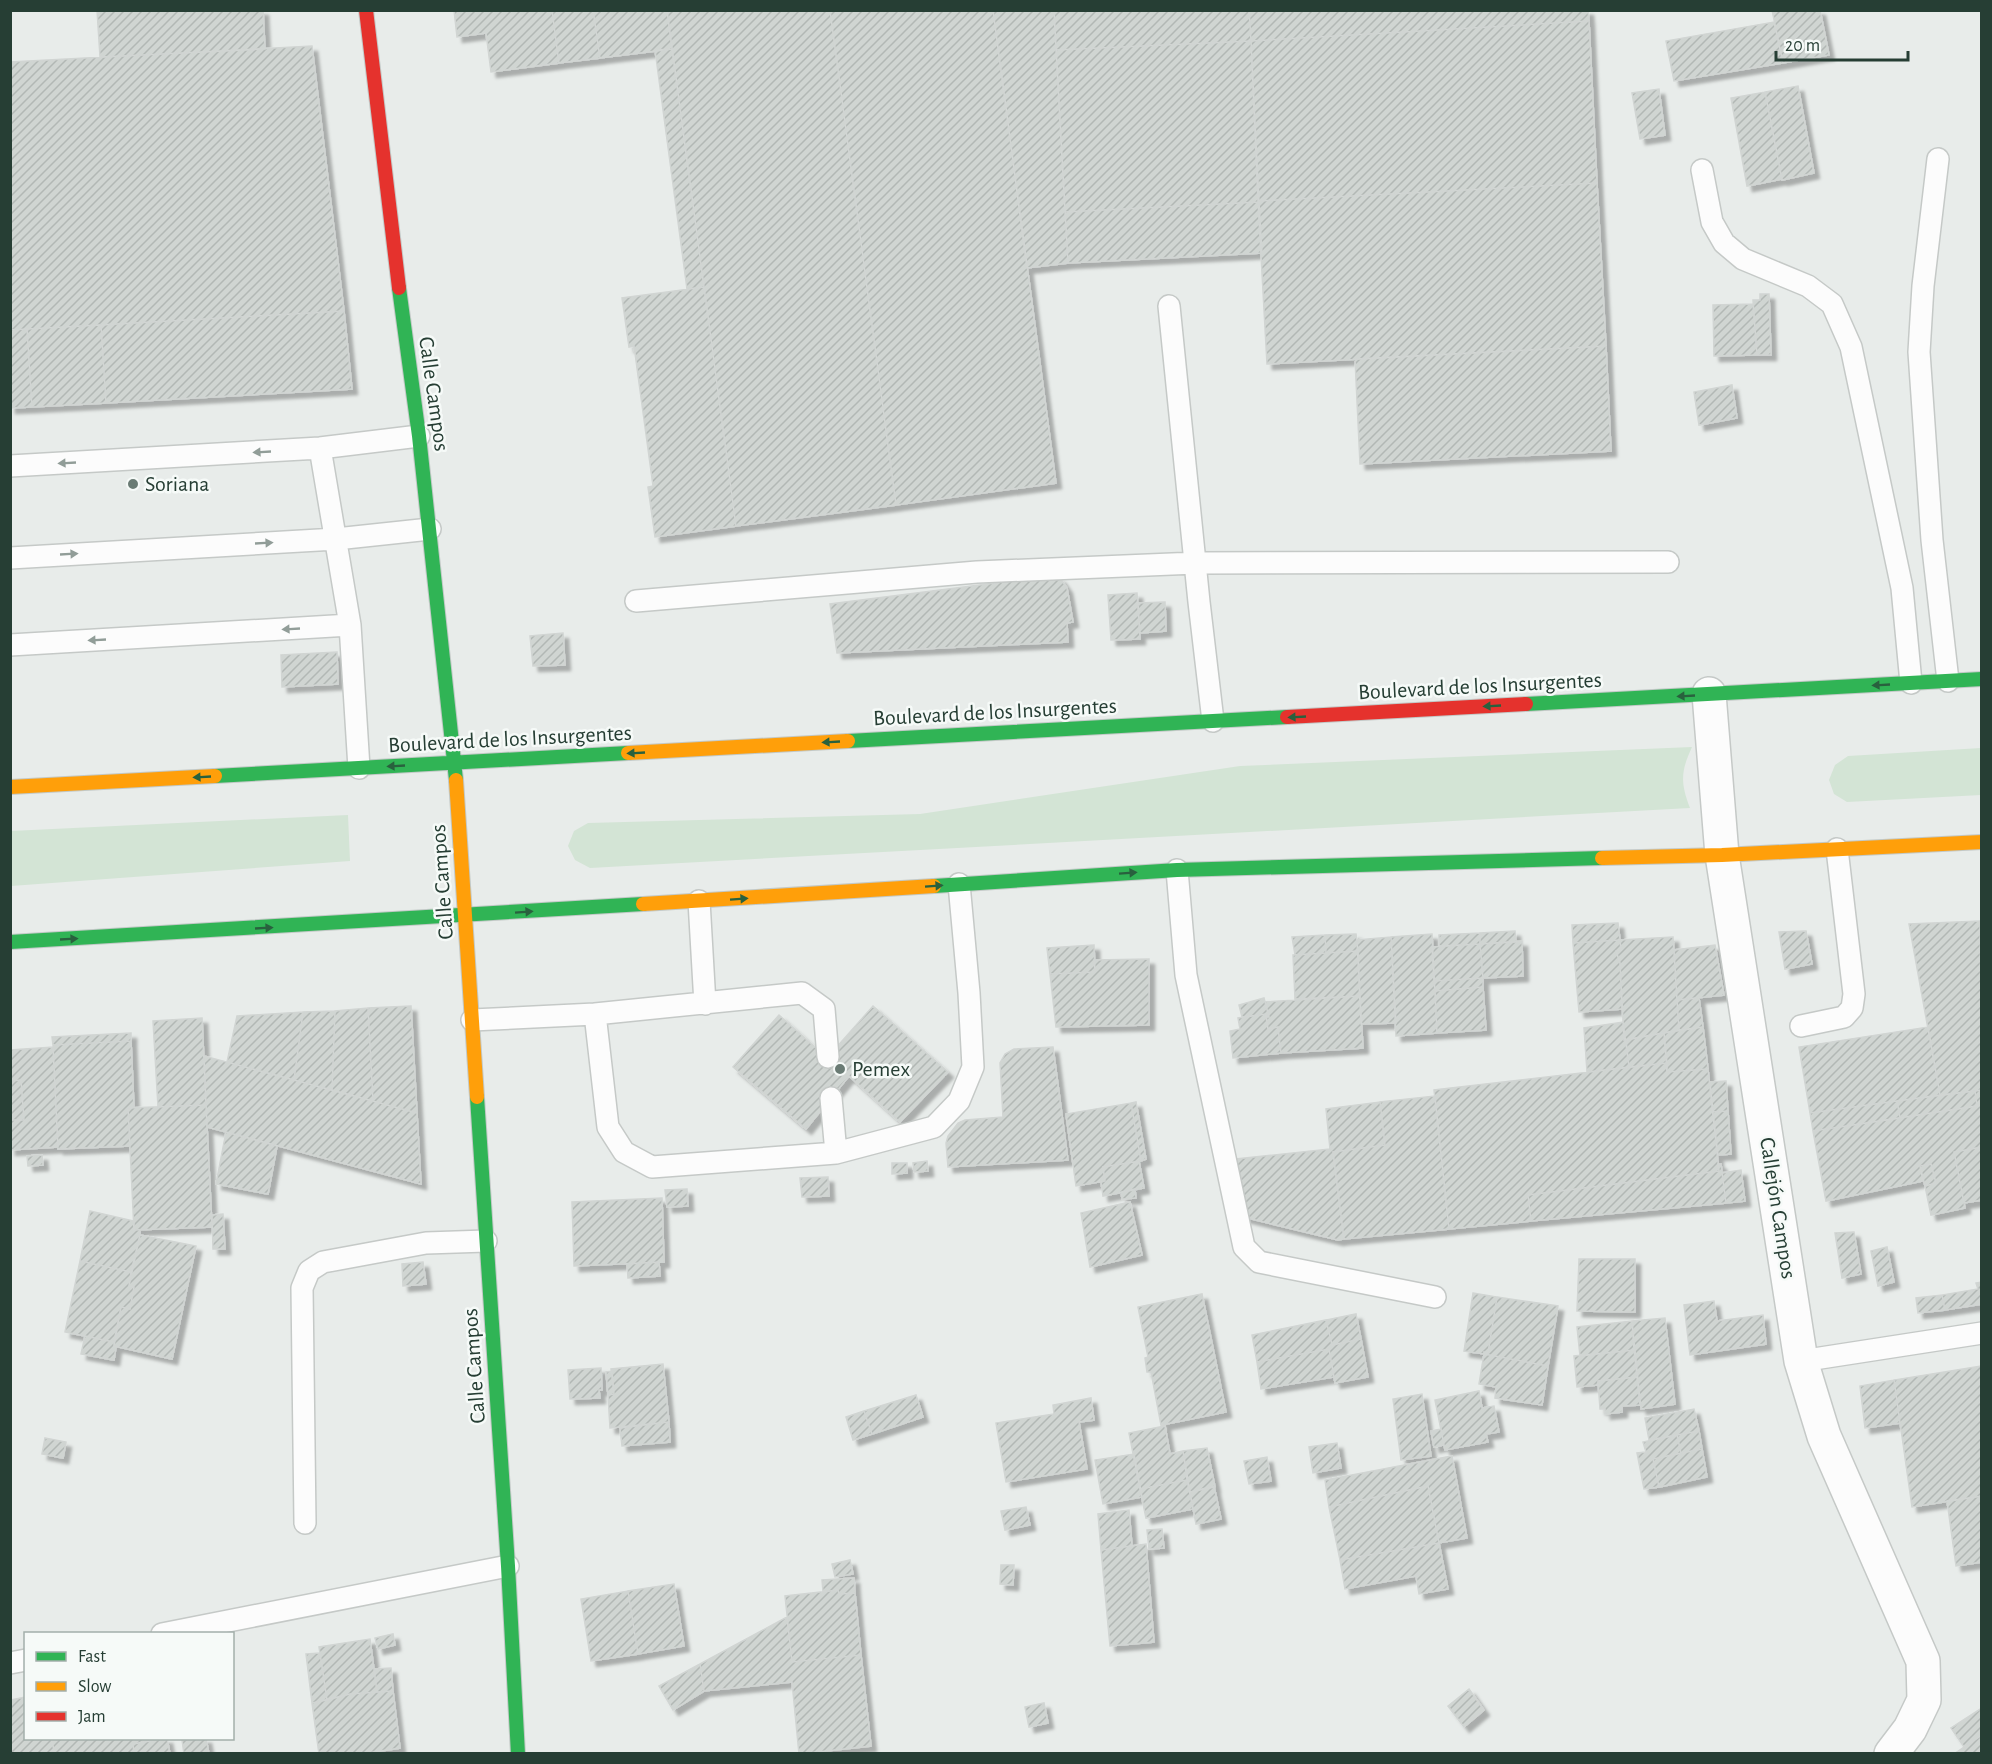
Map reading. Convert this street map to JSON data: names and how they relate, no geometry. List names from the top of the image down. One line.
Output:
{"streets":{"main road":["Calle Campos","Boulevard de los Insurgentes"],"street":["Callejón Campos"]},"crossings":[["Calle Campos","Boulevard de los Insurgentes"],["Boulevard de los Insurgentes","Callejón Campos"]],"one_way":["Boulevard de los Insurgentes"],"places":["Soriana","Pemex"],"legend":["Fast","Slow","Jam"],"scale_bar":"20 m"}
